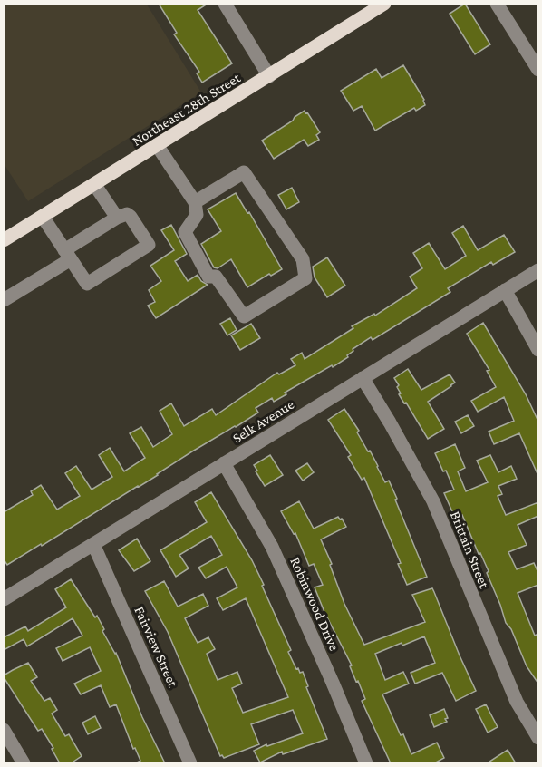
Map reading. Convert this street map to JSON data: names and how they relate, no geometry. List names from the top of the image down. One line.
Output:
{"streets":{"main road":["Northeast 28th Street"],"street":["Selk Avenue","Brittain Street","Robinwood Drive","Fairview Street"]},"crossings":[["Selk Avenue","Brittain Street"],["Selk Avenue","Robinwood Drive"],["Selk Avenue","Fairview Street"]]}
